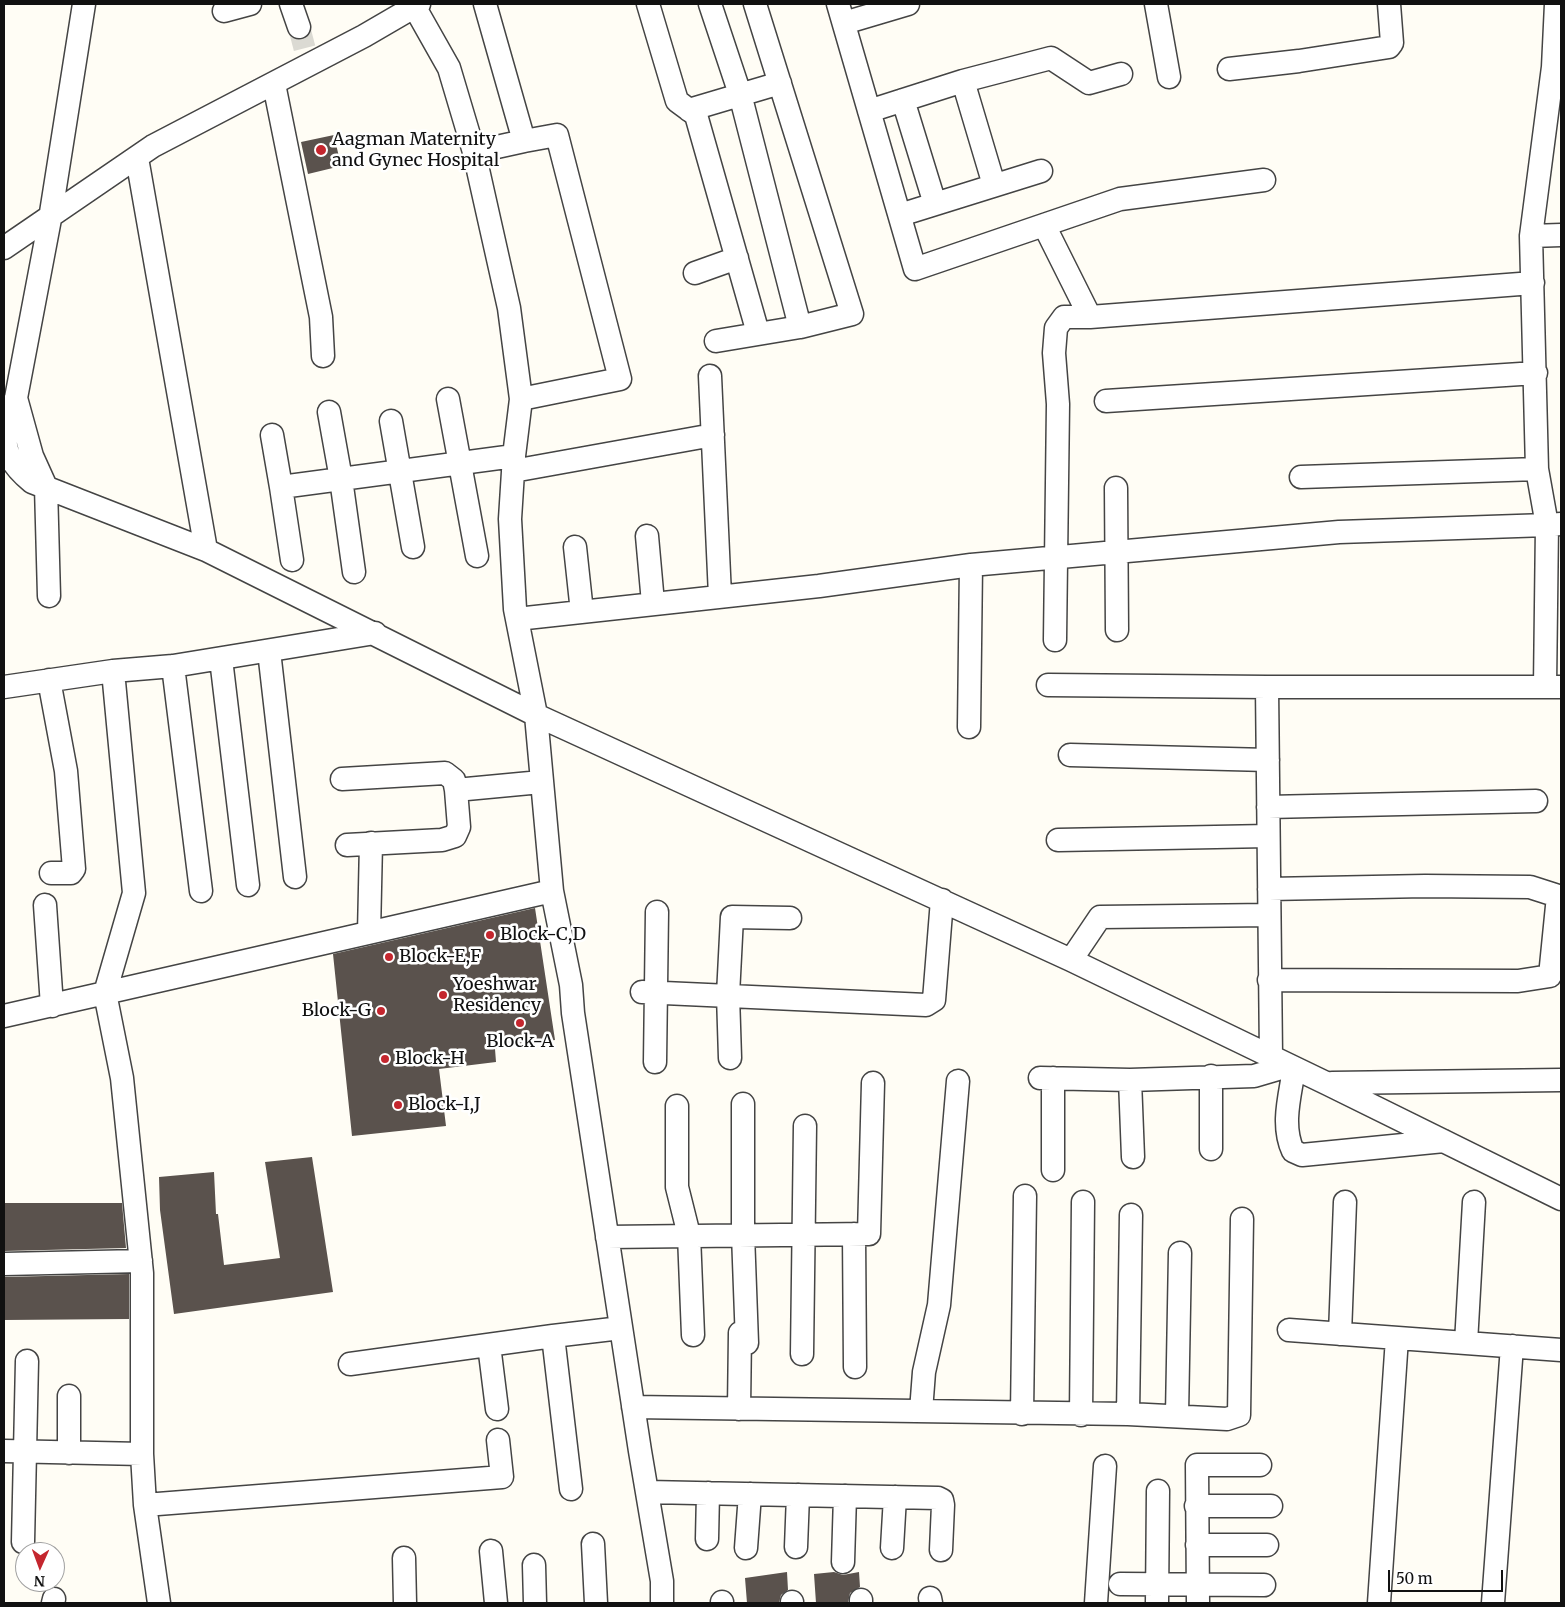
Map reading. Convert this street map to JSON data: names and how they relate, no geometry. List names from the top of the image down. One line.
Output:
{"places":["Aagman Maternity and Gynec Hospital","Block-C,D","Block-E,F","Yoeshwar Residency","Block-G","Block-A","Block-H","Block-I,J"],"scale_bar":"50 m","north":"bottom"}
